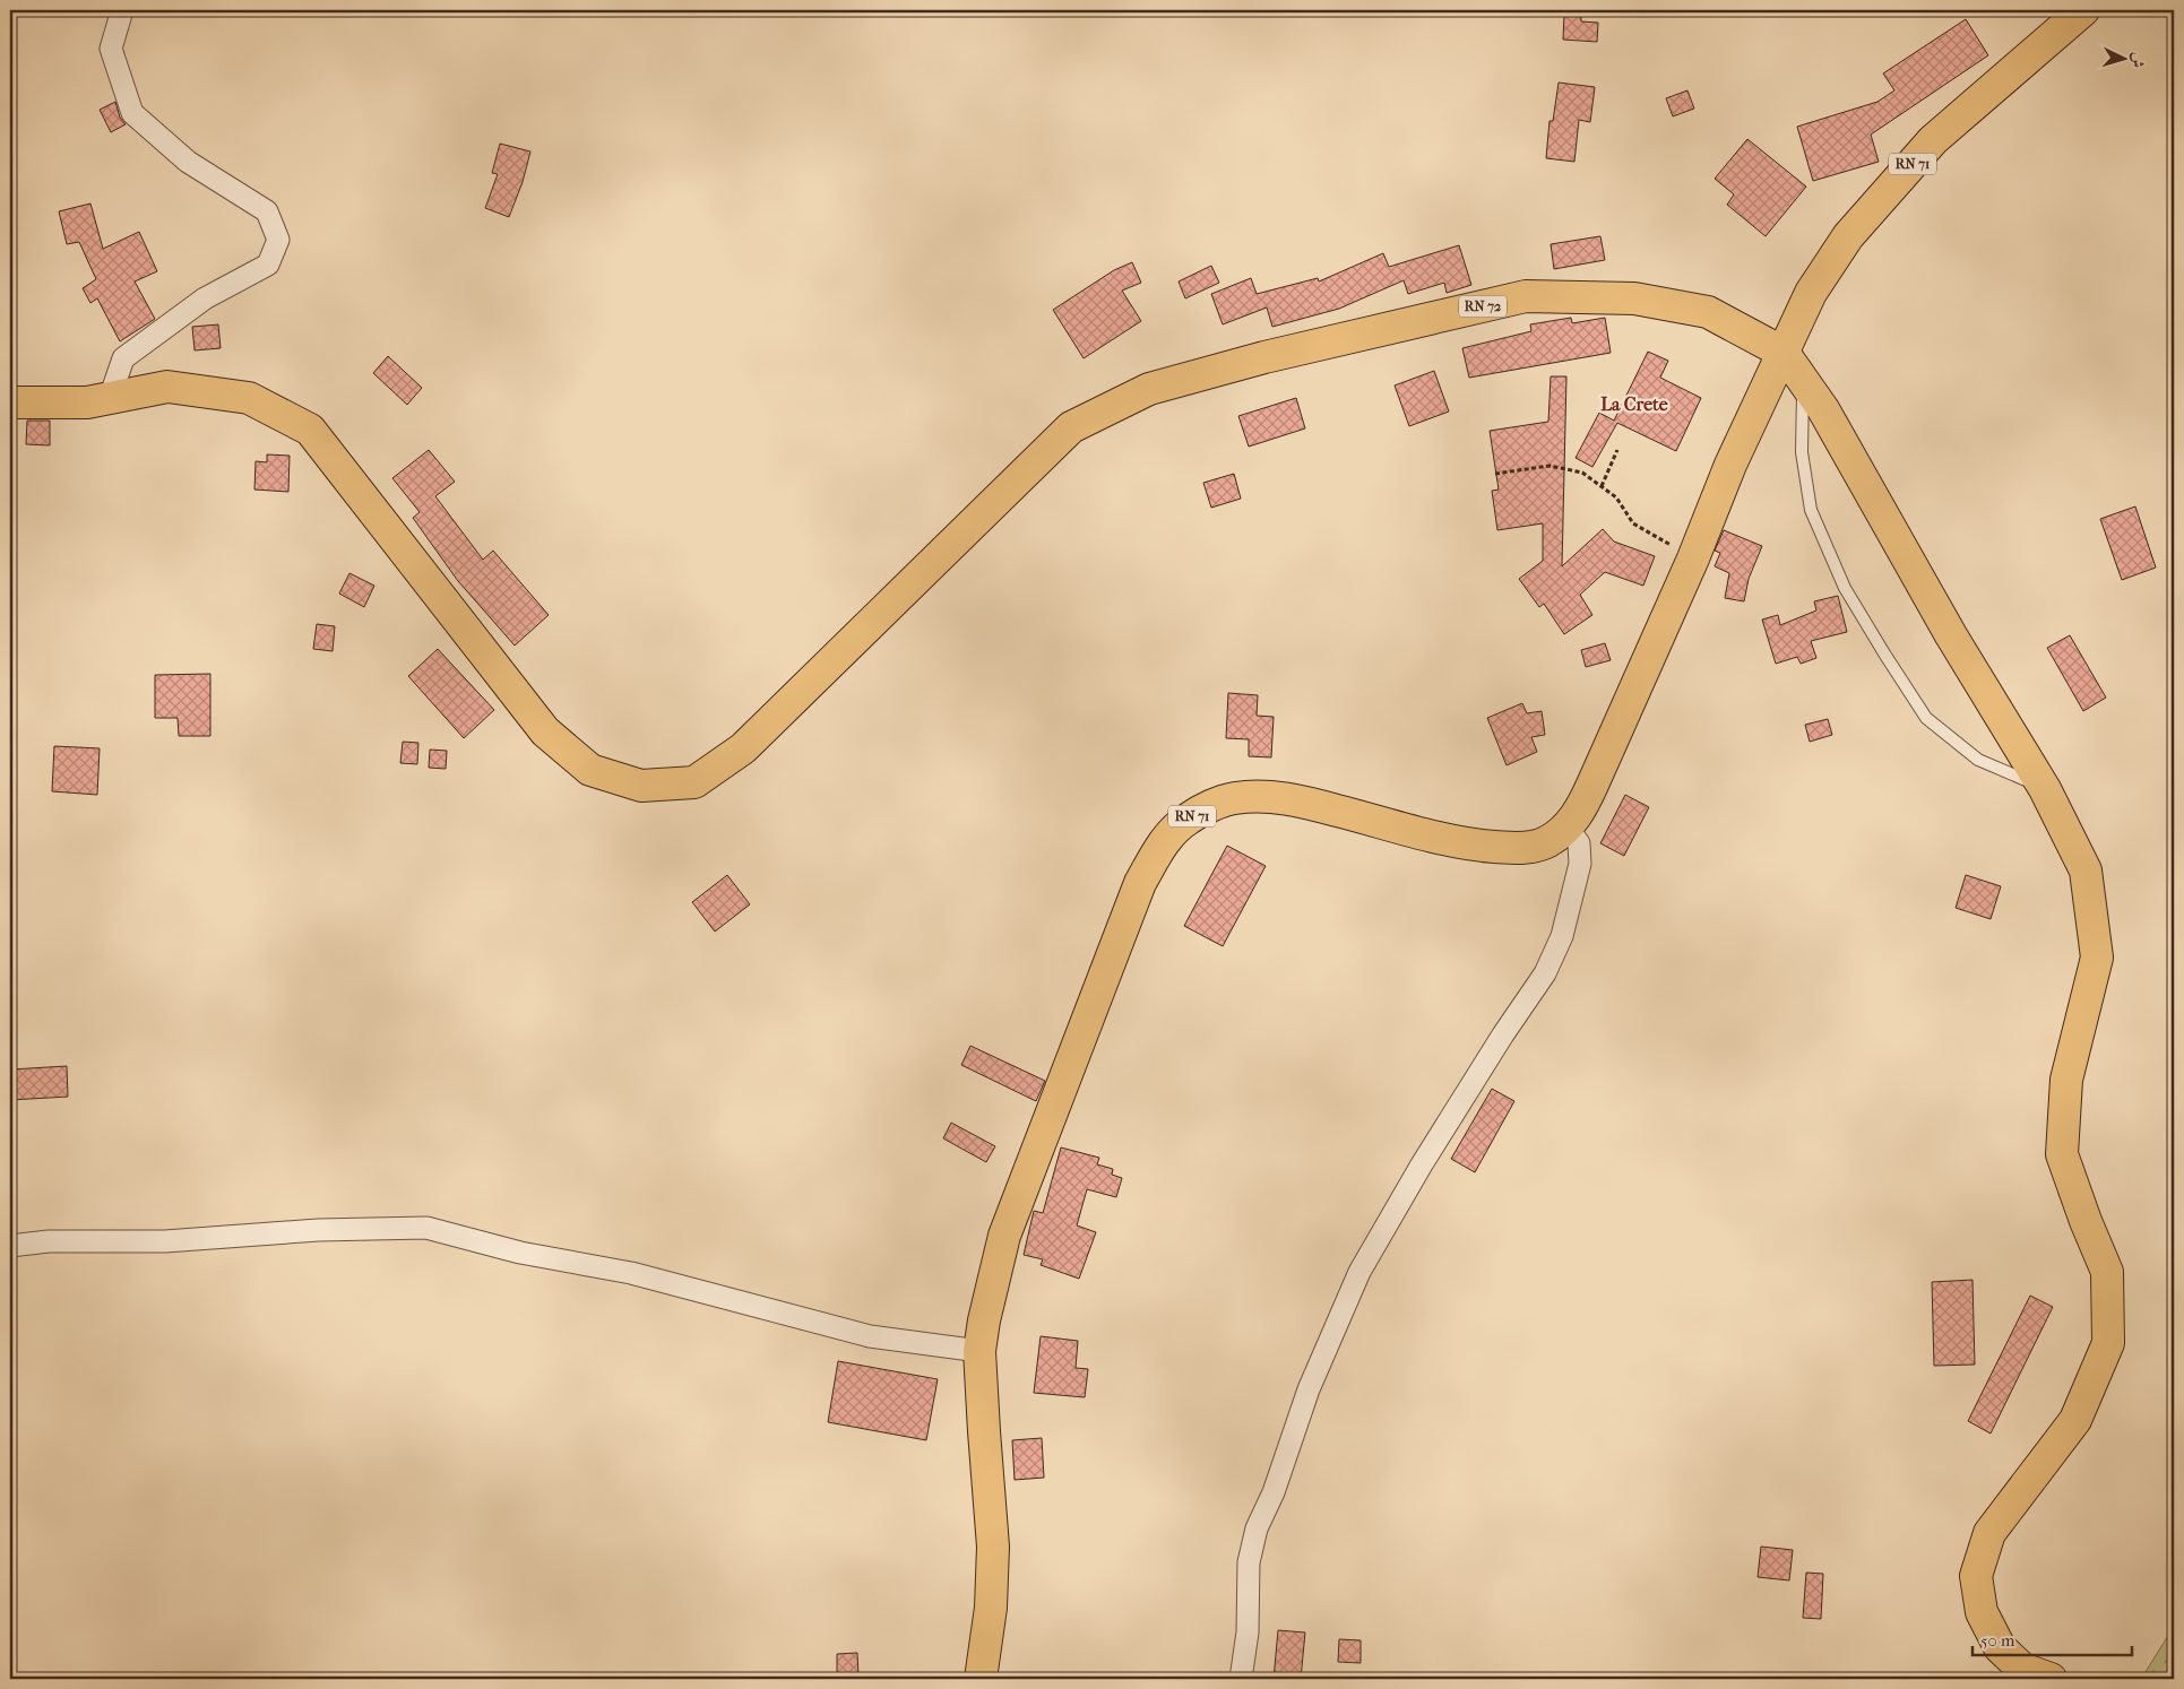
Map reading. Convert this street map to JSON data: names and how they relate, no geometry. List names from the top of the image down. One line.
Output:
{"streets":{"main road":["RN 71","RN 72"]},"crossings":[["RN 71","RN 72"]],"districts":["La Crete"],"scale_bar":"50 m","north":"right"}
